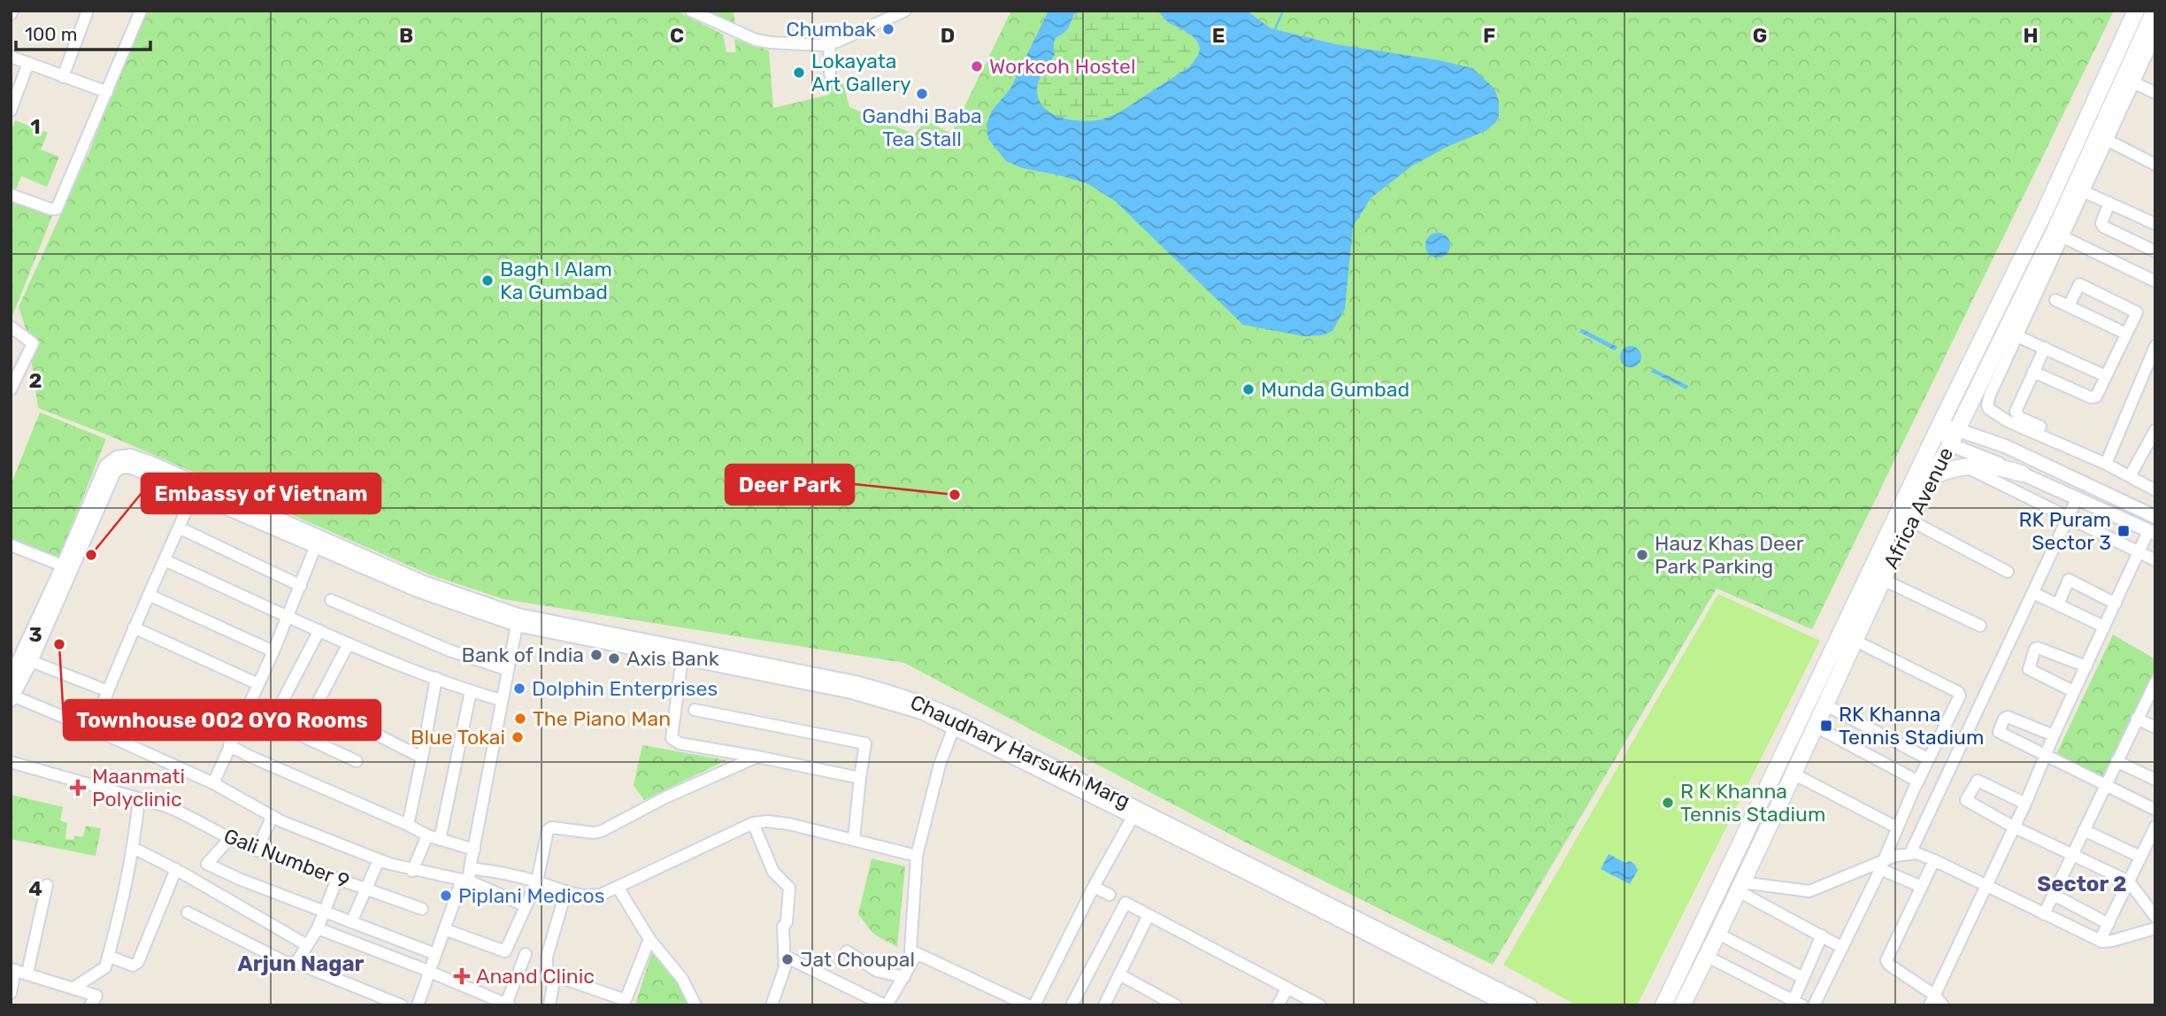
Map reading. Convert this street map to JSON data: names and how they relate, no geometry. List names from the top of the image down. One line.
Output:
{"streets":{"main road":["Africa Avenue"],"street":["Chaudhary Harsukh Marg","Gali Number 9"]},"districts":["Sector 2","Arjun Nagar"],"places":{"other":["Chumbak","Workcoh Hostel","Lokayata Art Gallery","Gandhi Baba Tea Stall","Bagh I Alam Ka Gumbad","Munda Gumbad","Deer Park","Embassy of Vietnam","Hauz Khas Deer Park Parking","Townhouse 002 OYO Rooms","Bank of India","Axis Bank","Dolphin Enterprises","The Piano Man","Blue Tokai","R K Khanna Tennis Stadium","Piplani Medicos","Jat Choupal"],"transit":["RK Puram Sector 3","RK Khanna Tennis Stadium"],"health":["Maanmati Polyclinic","Anand Clinic"]},"scale_bar":"100 m","grid":{"columns":["B","C","D","E","F","G","H"],"rows":["1","2","3","4"]}}
